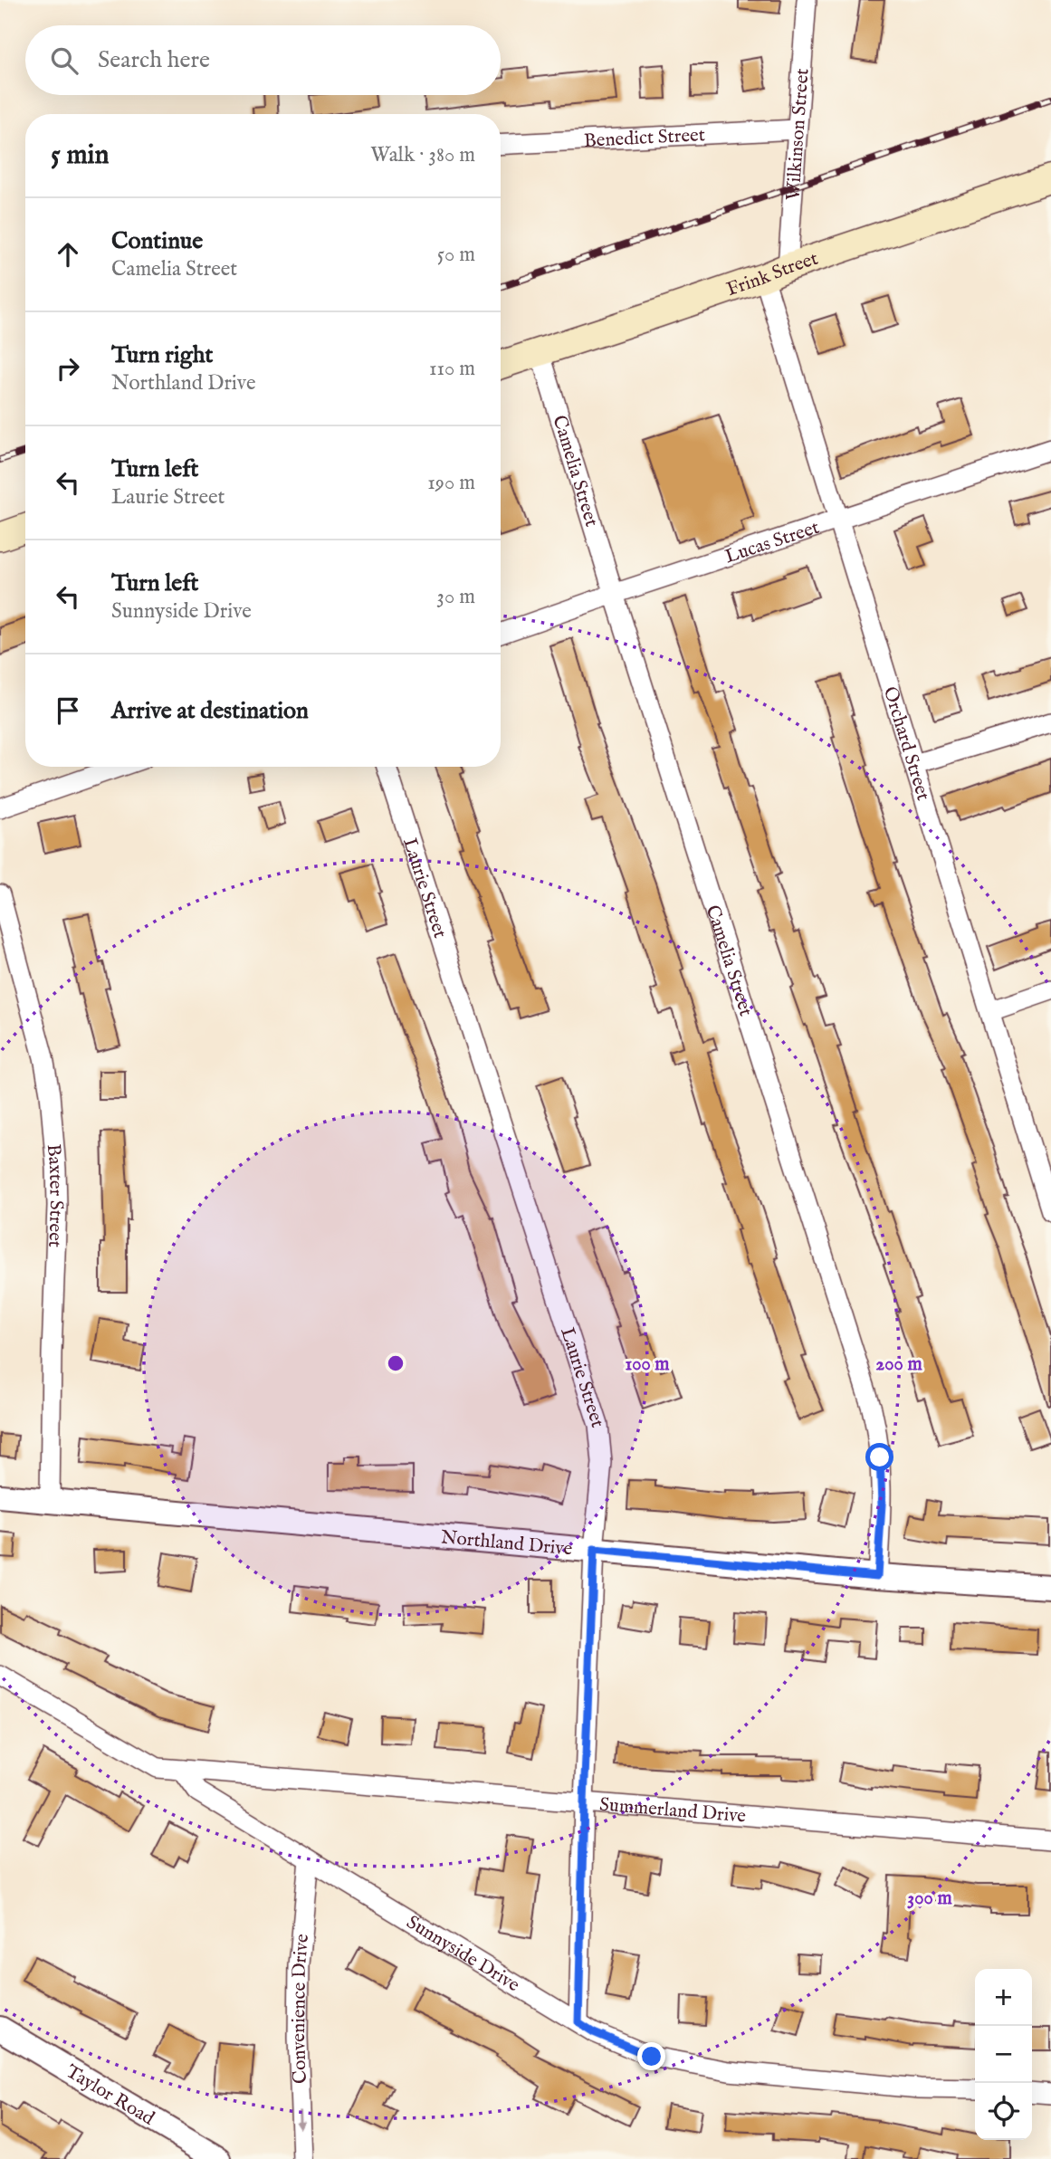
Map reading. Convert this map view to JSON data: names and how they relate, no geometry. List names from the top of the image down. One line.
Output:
{"streets":{"main road":["Frink Street"],"street":["Wilkinson Street","Benedict Street","Camelia Street","Lucas Street","Orchard Street","Laurie Street","Baxter Street","Northland Drive","Summerland Drive","Sunnyside Drive","Convenience Drive","Taylor Road"]},"crossings":[["Wilkinson Street","Benedict Street"],["Wilkinson Street","Frink Street"],["Wilkinson Street","Orchard Street"],["Frink Street","Camelia Street"],["Frink Street","Orchard Street"],["Camelia Street","Lucas Street"],["Camelia Street","Northland Drive"],["Lucas Street","Orchard Street"],["Laurie Street","Northland Drive"],["Laurie Street","Summerland Drive"],["Laurie Street","Sunnyside Drive"],["Baxter Street","Northland Drive"],["Summerland Drive","Sunnyside Drive"],["Sunnyside Drive","Convenience Drive"]],"one_way":["Convenience Drive"],"page":{"search":"Search here","heading":["5 min","Walk · 380 m"],"list":[["Continue","Camelia Street","50 m"],["Turn right","Northland Drive","110 m"],["Turn left","Laurie Street","190 m"],["Turn left","Sunnyside Drive","30 m"],"Arrive at destination"],"map_buttons":["+","−"]},"rings":["100 m","200 m","300 m"]}
